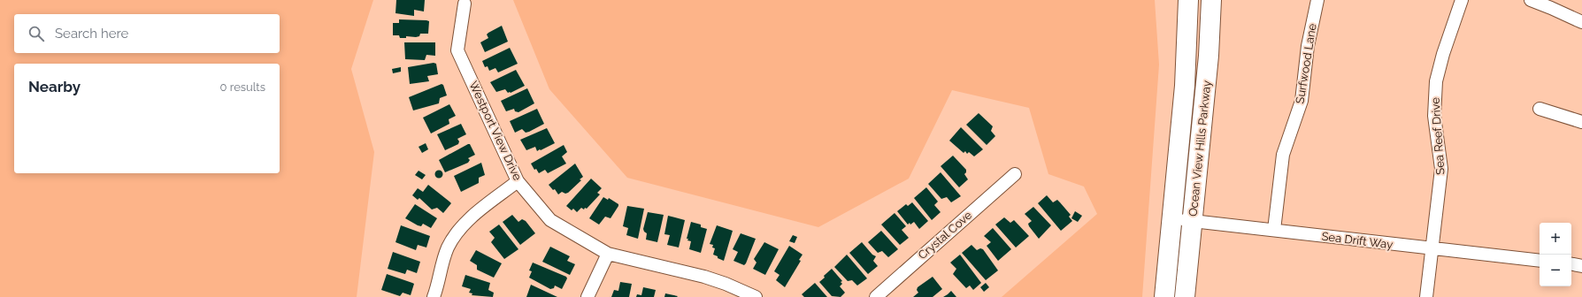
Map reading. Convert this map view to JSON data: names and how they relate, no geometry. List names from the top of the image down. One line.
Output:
{"streets":{"main road":["Ocean View Hills Parkway"],"street":["Surfwood Lane","Westport View Drive","Sea Reef Drive","Crystal Cove","Sea Drift Way"]},"crossings":[["Surfwood Lane","Sea Drift Way"],["Sea Reef Drive","Sea Drift Way"],["Ocean View Hills Parkway","Sea Drift Way"]],"page":{"search":"Search here","heading":["Nearby","0 results"],"map_buttons":["+","−"]}}
